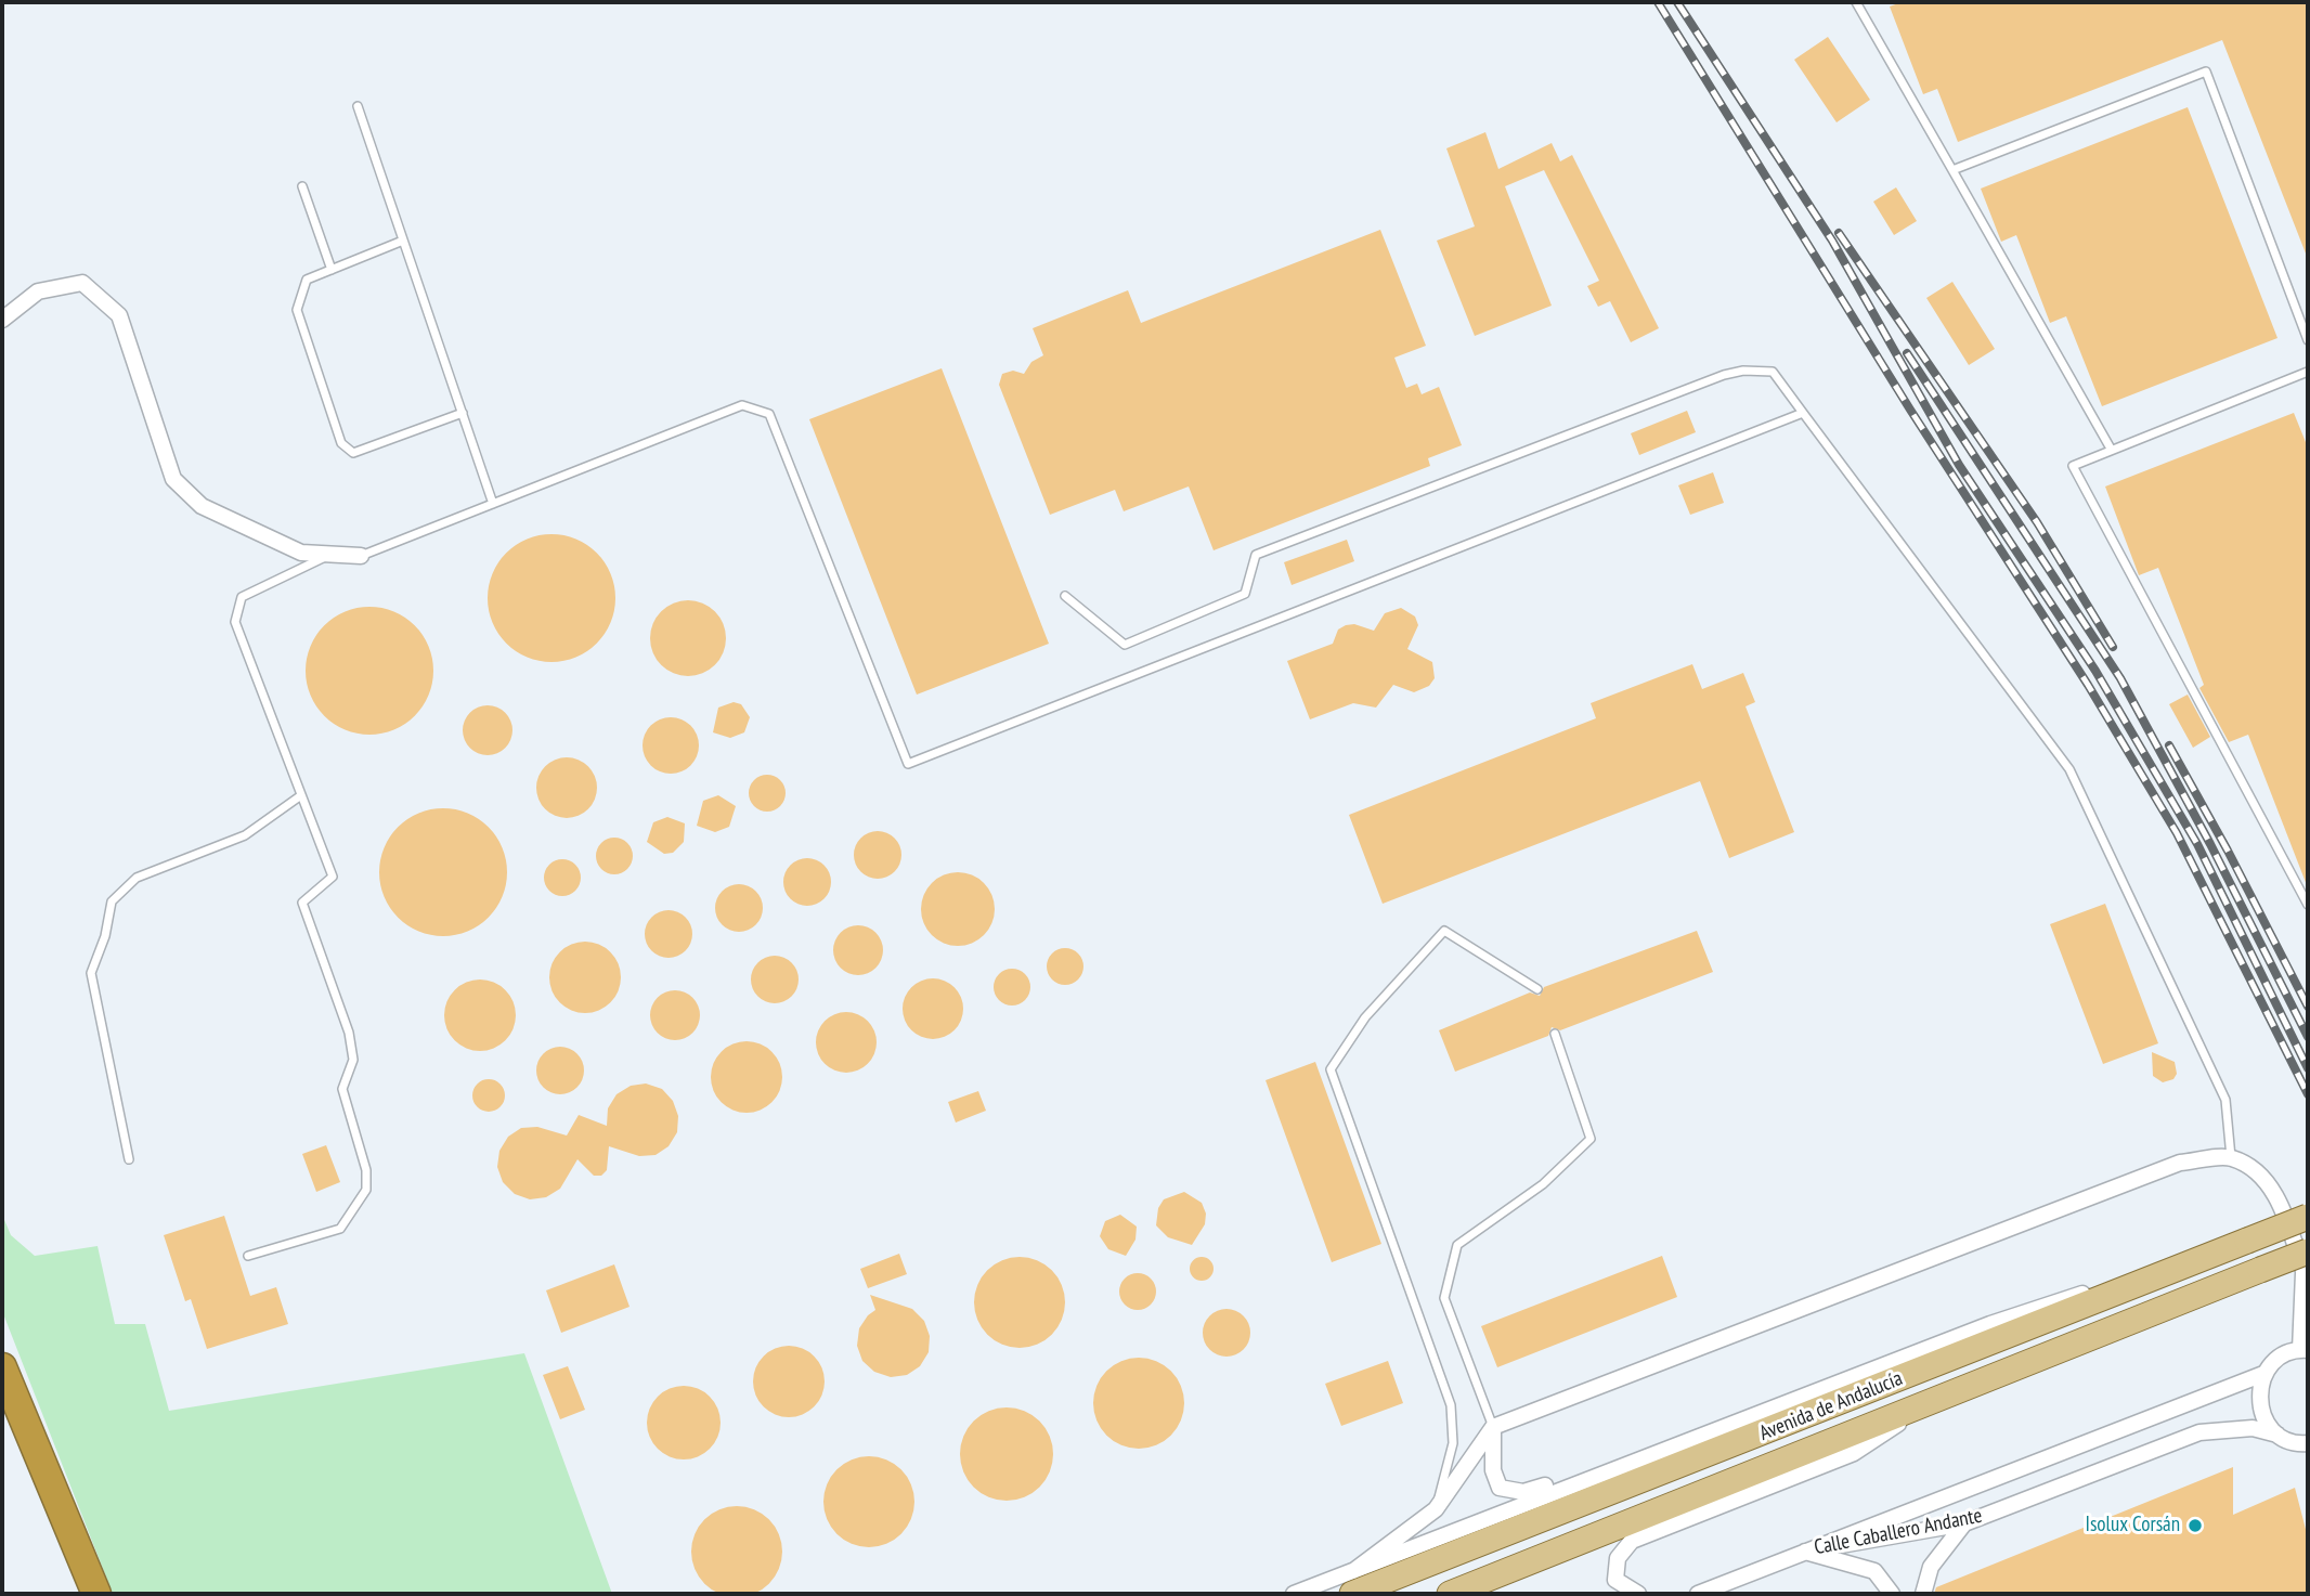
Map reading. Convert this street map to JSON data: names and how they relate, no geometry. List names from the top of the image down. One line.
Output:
{"streets":{"main road":["Avenida de Andalucía"],"street":["Calle Caballero Andante"]},"places":["Isolux Corsán"]}
